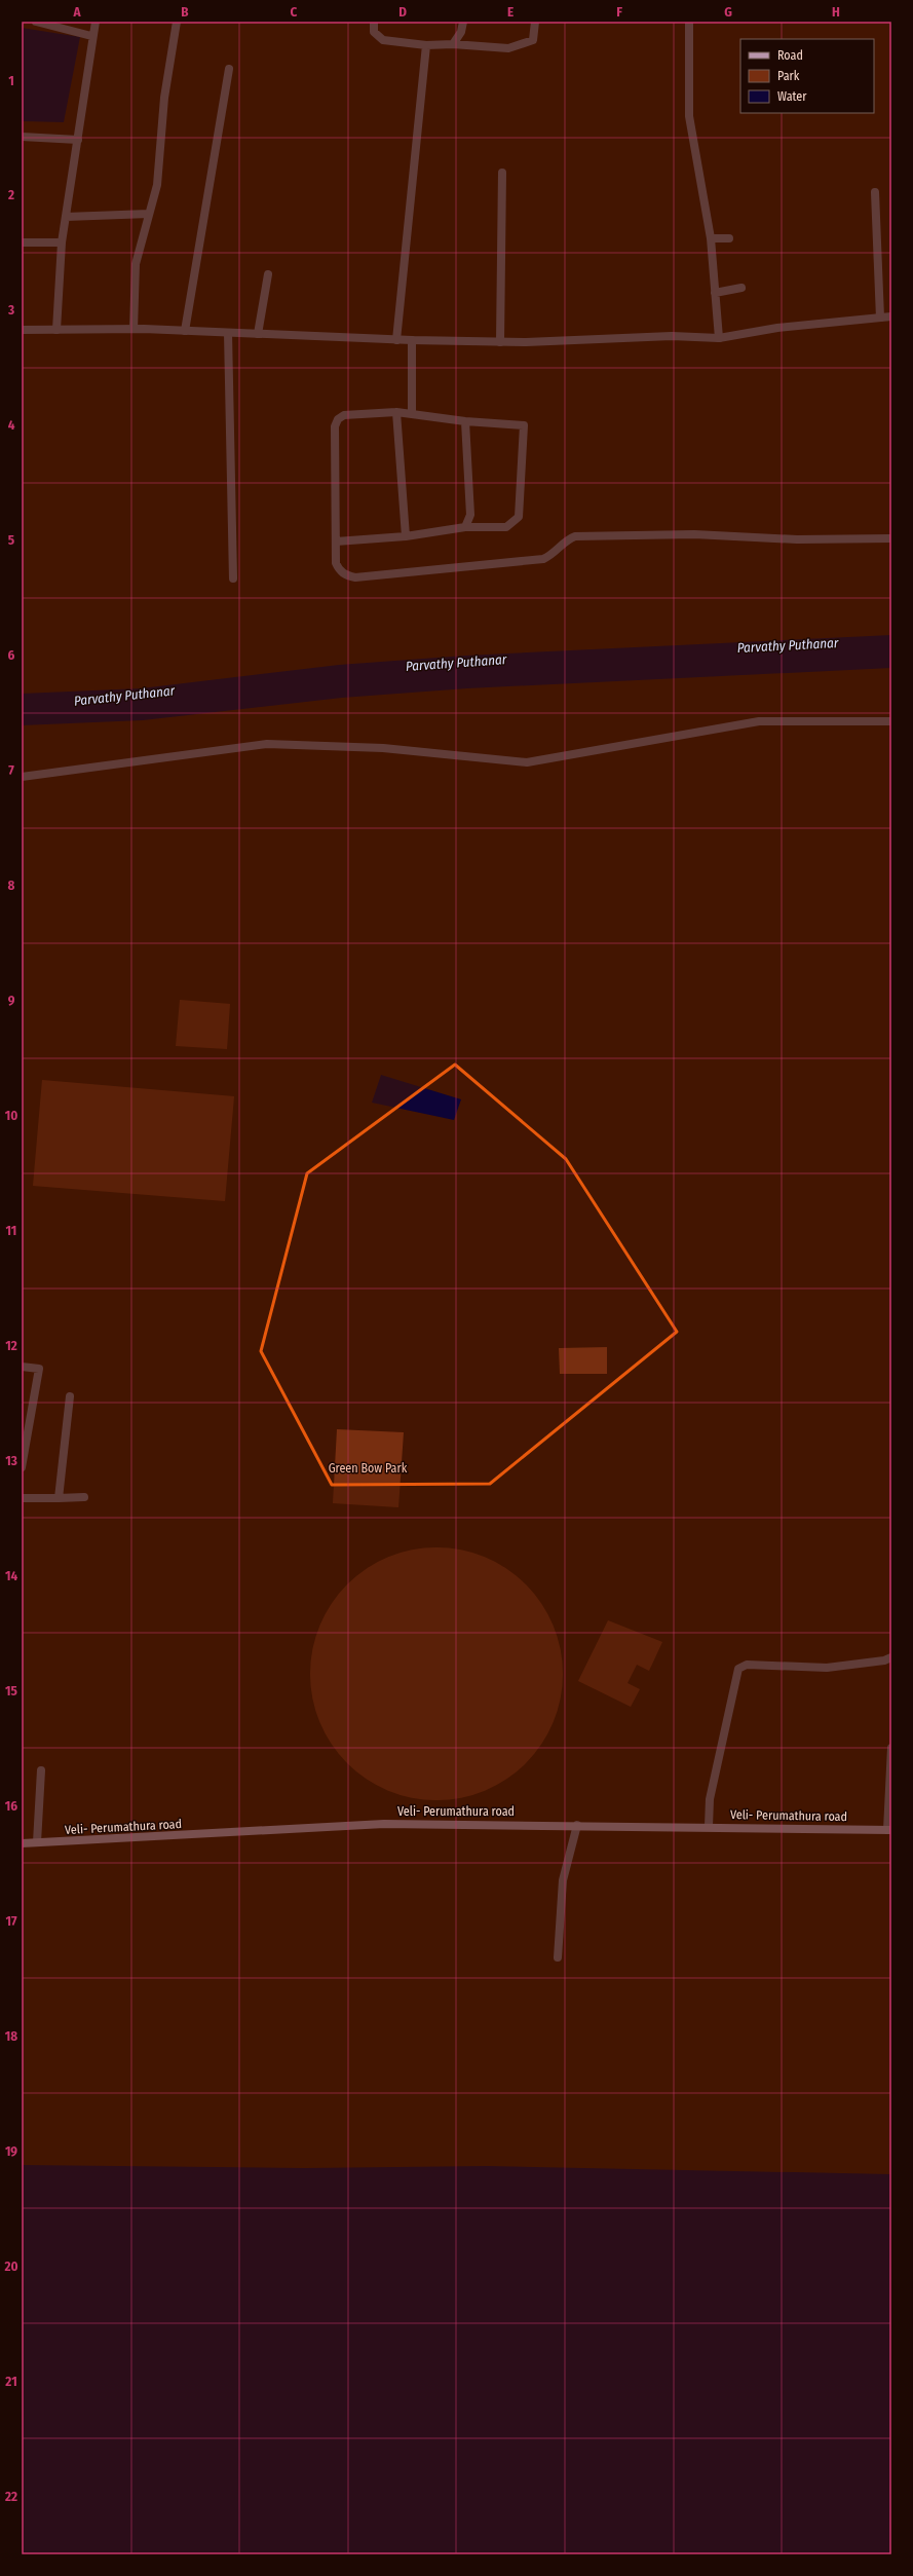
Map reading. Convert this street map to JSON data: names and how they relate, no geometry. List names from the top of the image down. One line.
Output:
{"streets":{"main road":["Veli- Perumathura road"]},"water":["Parvathy Puthanar"],"parks":["Green Bow Park"],"legend":["Road","Park","Water"],"grid":{"columns":["A","B","C","D","E","F","G","H"],"rows":["1","2","3","4","5","6","7","8","9","10","11","12","13","14","15","16","17","18","19","20","21","22"]}}
